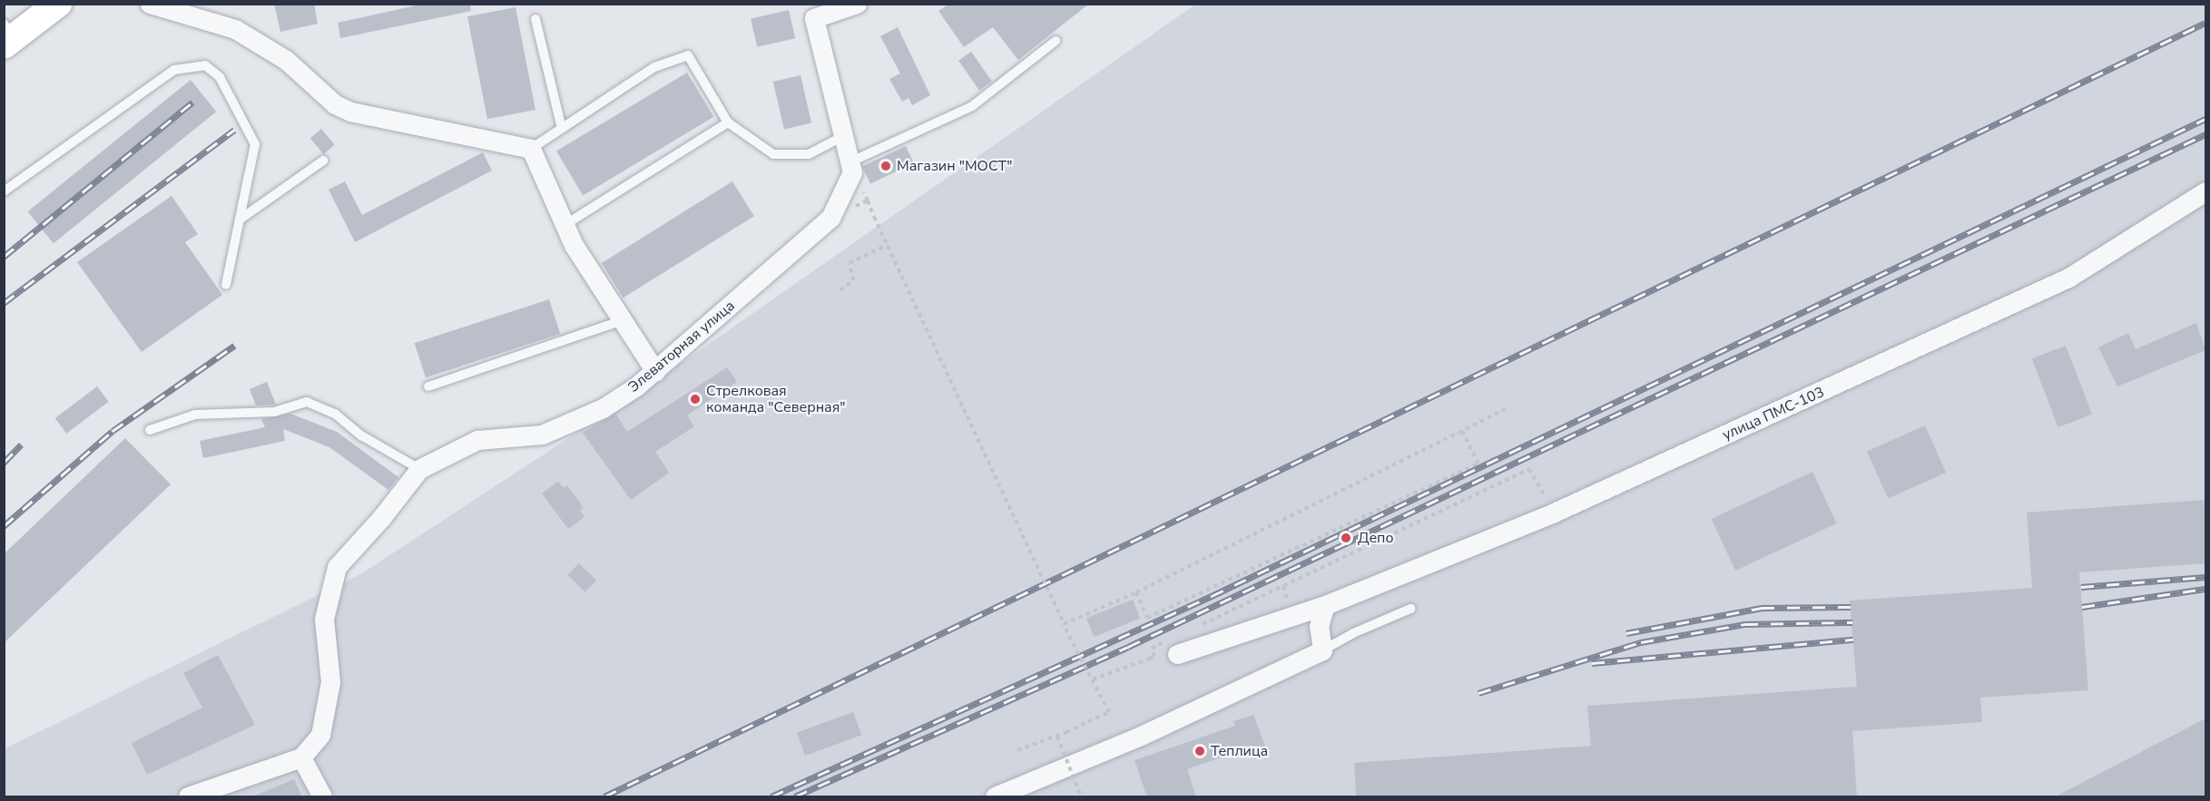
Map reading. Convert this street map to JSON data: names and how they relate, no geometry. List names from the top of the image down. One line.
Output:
{"streets":{"street":["Элеваторная улица","улица ПМС-103"]},"places":["Магазин \"МОСТ\"","Стрелковая команда \"Северная\"","Депо","Теплица"]}
